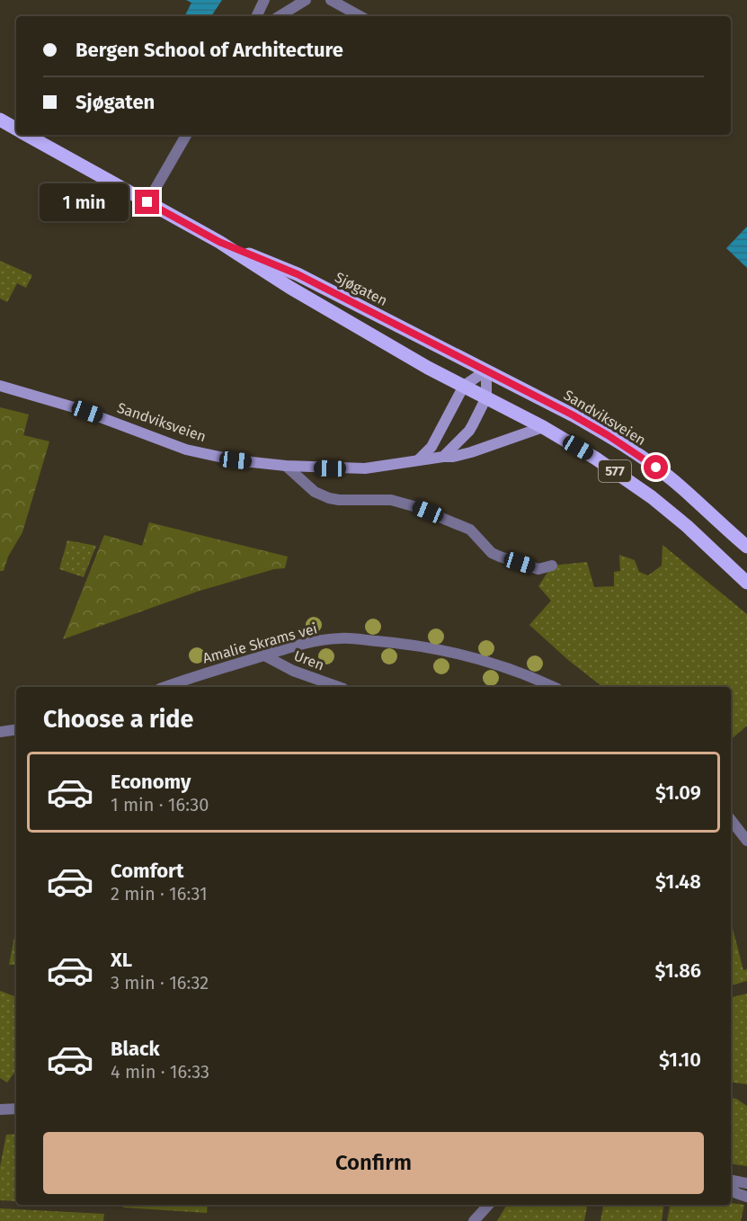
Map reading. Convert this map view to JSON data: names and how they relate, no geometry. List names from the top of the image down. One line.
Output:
{"streets":{"main road":["Sjøgaten","Sandviksveien","577"],"street":["Amalie Skrams vei","Uren"]},"crossings":[["Sjøgaten","Sandviksveien"],["Sjøgaten","577"],["Sandviksveien","577"],["Amalie Skrams vei","Uren"]],"page":{"banner":["Bergen School of Architecture","Sjøgaten"],"bubble":"1 min","heading":"Choose a ride","list":[{"name":"Economy","note":"1 min · 16:30","value":"$1.09"},{"name":"Comfort","note":"2 min · 16:31","value":"$1.48"},{"name":"XL","note":"3 min · 16:32","value":"$1.86"},{"name":"Black","note":"4 min · 16:33","value":"$1.10"}],"buttons":"Confirm"}}
